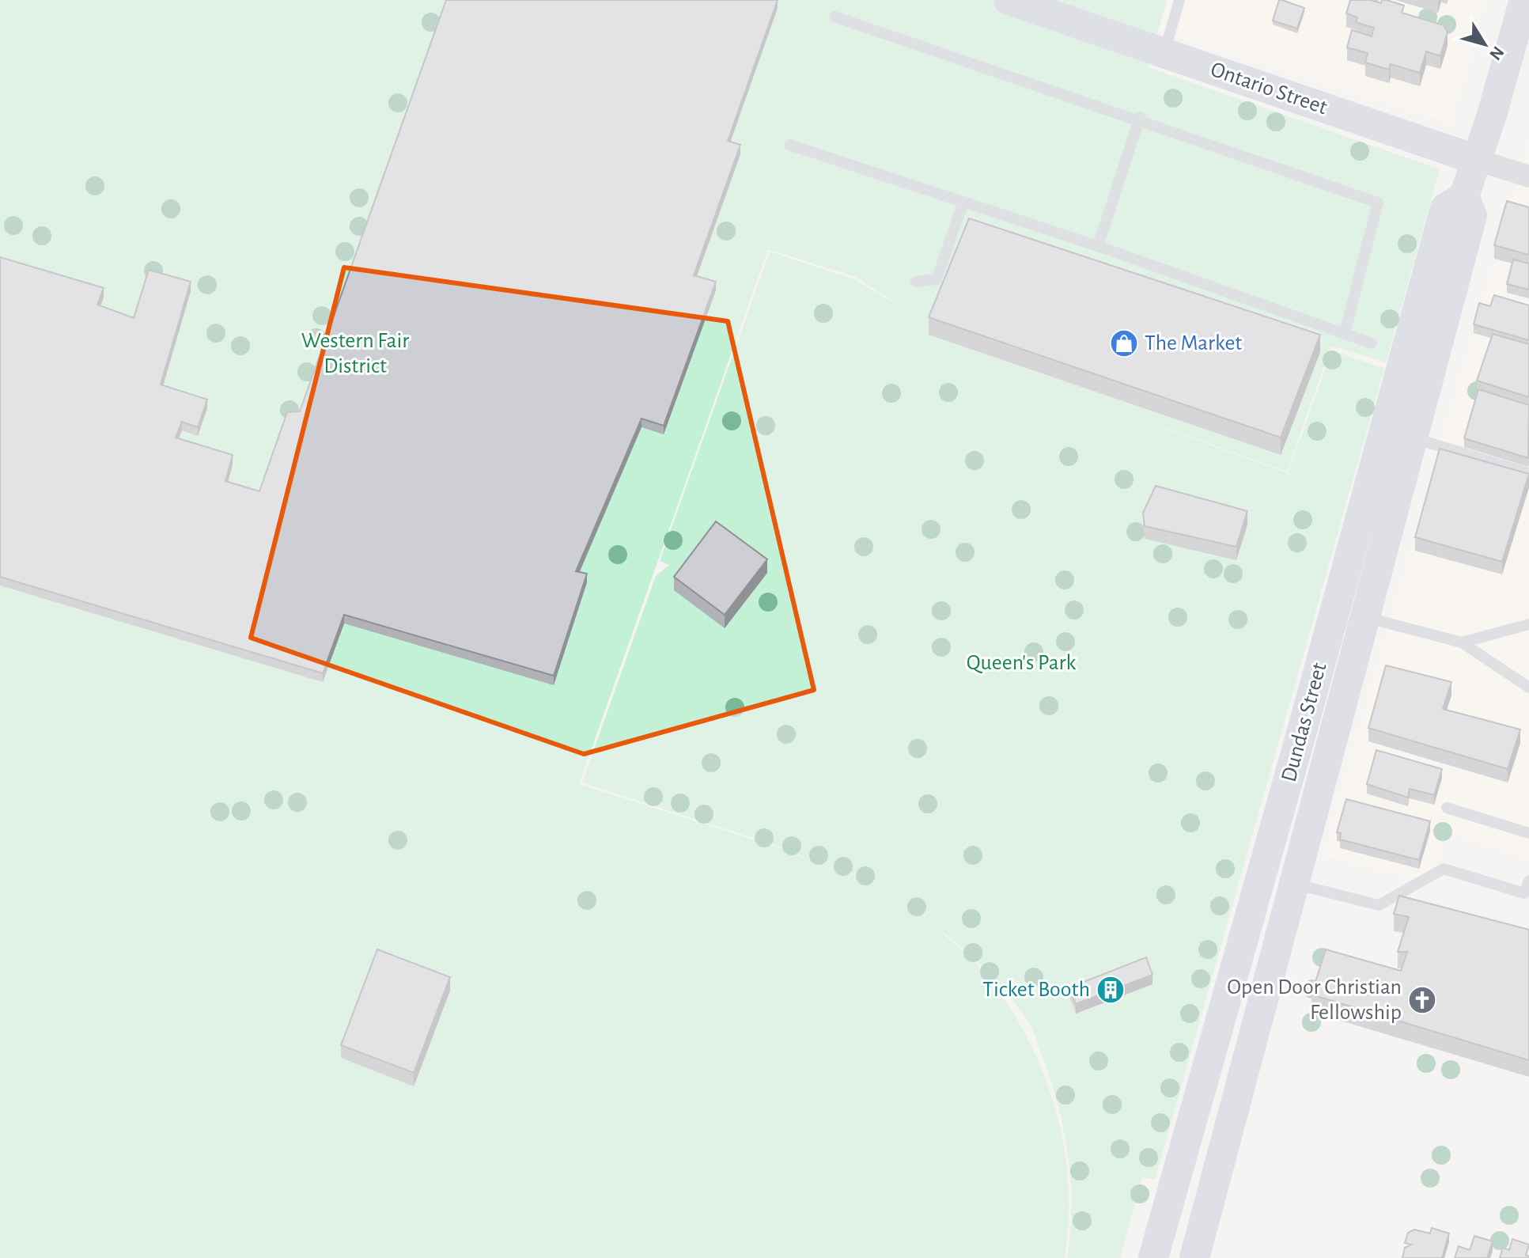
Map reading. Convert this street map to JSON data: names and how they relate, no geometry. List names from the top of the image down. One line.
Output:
{"streets":{"main road":["Ontario Street","Dundas Street"]},"crossings":[["Ontario Street","Dundas Street"]],"parks":["Western Fair District","Queen's Park"],"places":{"shop":["The Market"],"building":["Ticket Booth"],"church":["Open Door Christian Fellowship"]},"north":"bottom right"}
